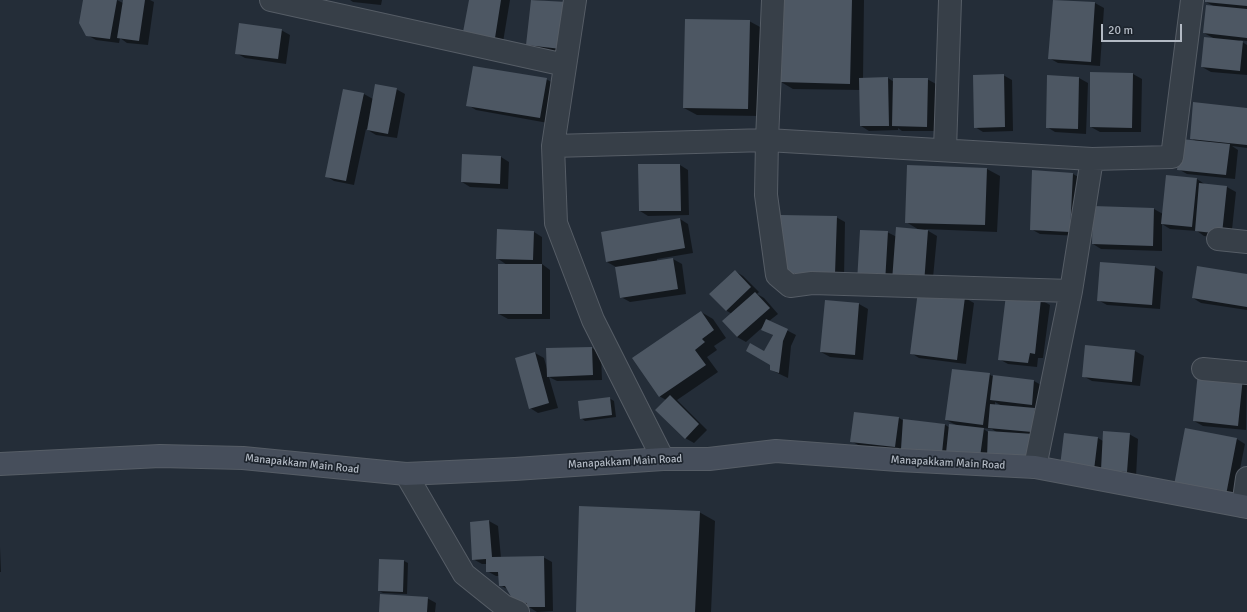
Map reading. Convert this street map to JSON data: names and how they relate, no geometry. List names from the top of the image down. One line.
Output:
{"streets":{"main road":["Manapakkam Main Road"]},"scale_bar":"20 m"}
